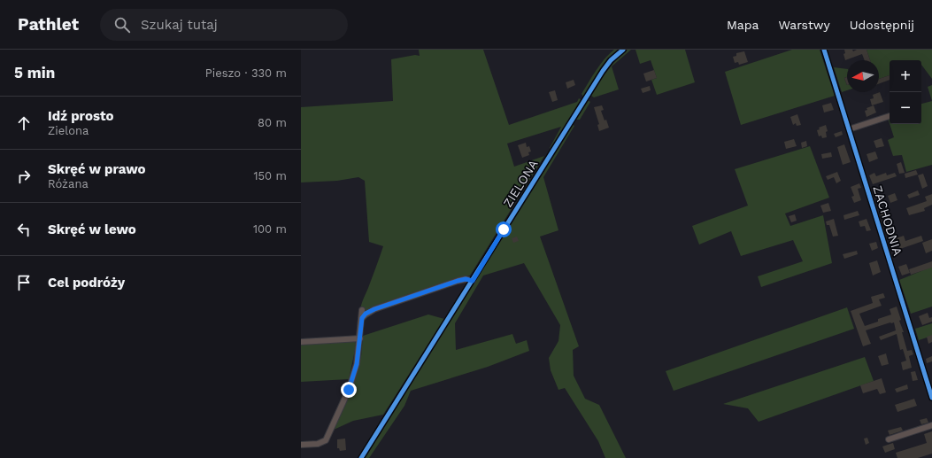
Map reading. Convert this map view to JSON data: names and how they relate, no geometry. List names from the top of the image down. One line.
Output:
{"streets":{"street":["ZIELONA","ZACHODNIA"]},"north":"left","page":{"header":"Pathlet","search":"Szukaj tutaj","nav":["Mapa","Warstwy","Udostępnij"],"heading":["5 min","Pieszo · 330 m"],"map_buttons":["+","−"],"list":[["Idź prosto","Zielona","80 m"],["Skręć w prawo","Różana","150 m"],["Skręć w lewo","100 m"],"Cel podróży"]}}
